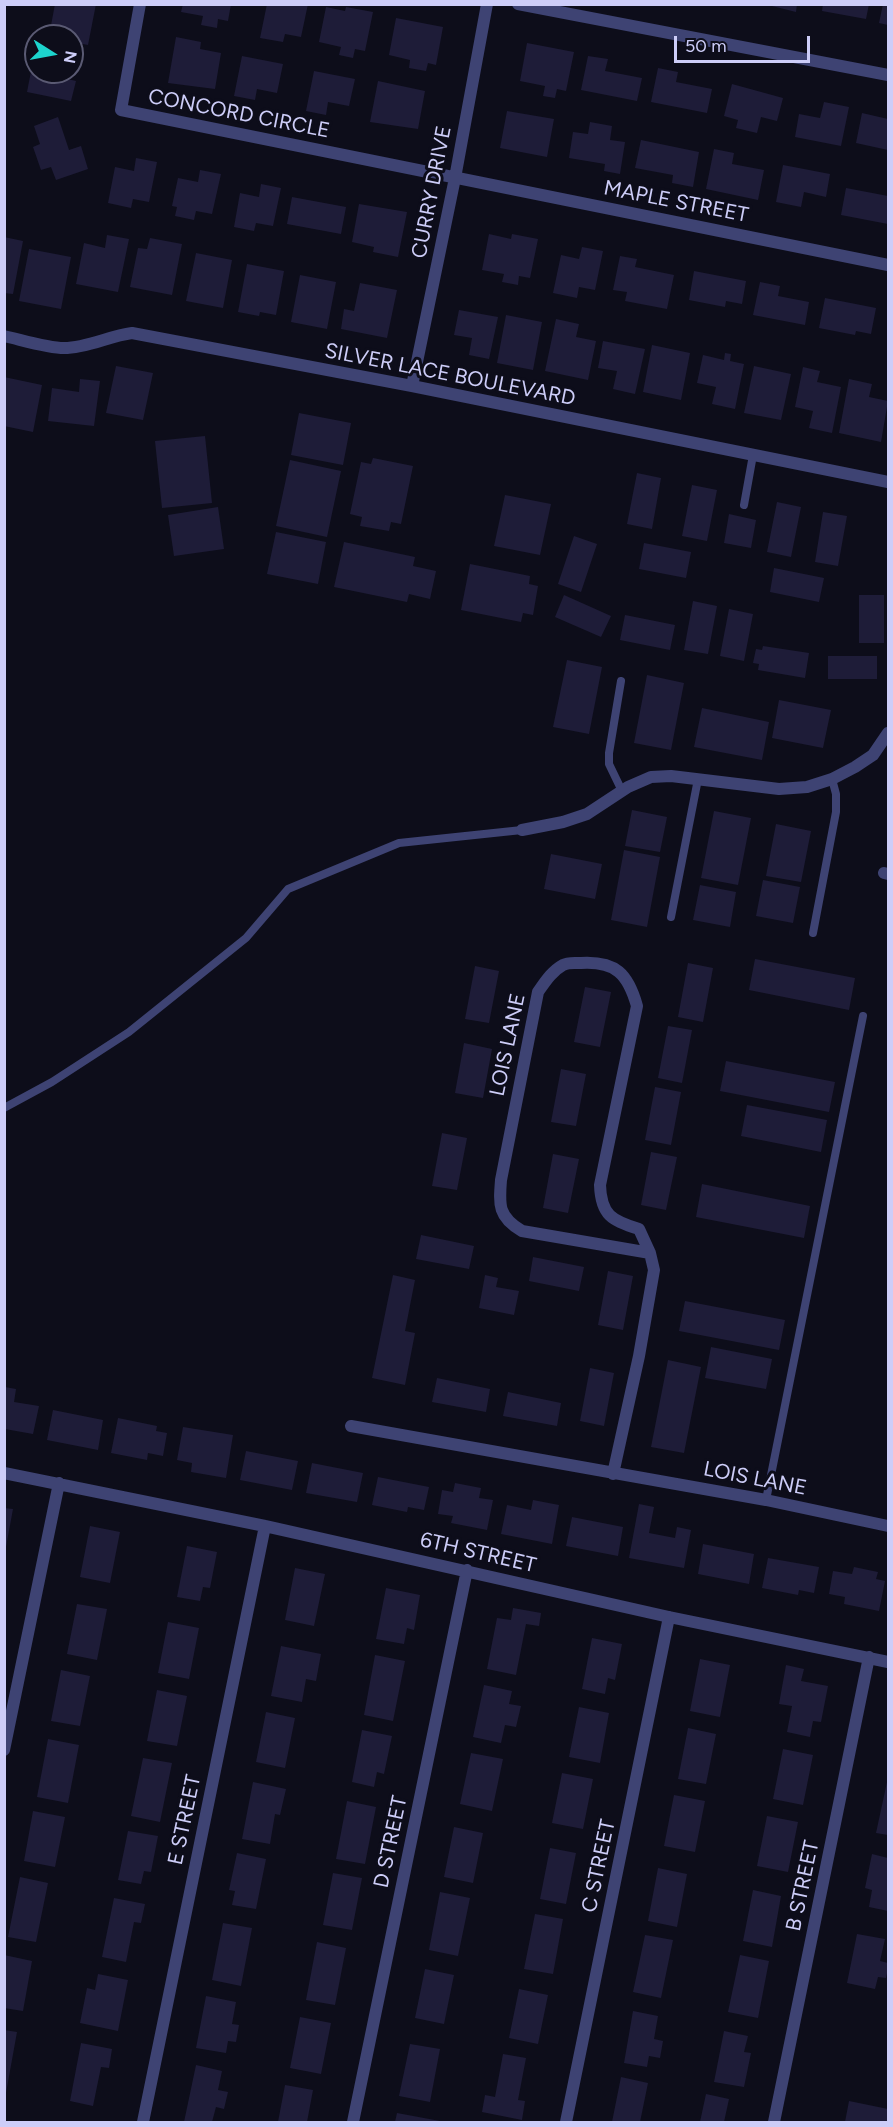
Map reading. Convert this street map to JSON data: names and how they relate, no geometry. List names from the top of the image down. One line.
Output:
{"streets":{"street":["CONCORD CIRCLE","CURRY DRIVE","MAPLE STREET","SILVER LACE BOULEVARD","LOIS LANE","6TH STREET","E STREET","D STREET","C STREET","B STREET"]},"crossings":[["CONCORD CIRCLE","CURRY DRIVE"],["CONCORD CIRCLE","MAPLE STREET"],["CURRY DRIVE","MAPLE STREET"],["CURRY DRIVE","SILVER LACE BOULEVARD"],["6TH STREET","E STREET"],["6TH STREET","D STREET"],["6TH STREET","C STREET"],["6TH STREET","B STREET"]],"scale_bar":"50 m","north":"right"}
